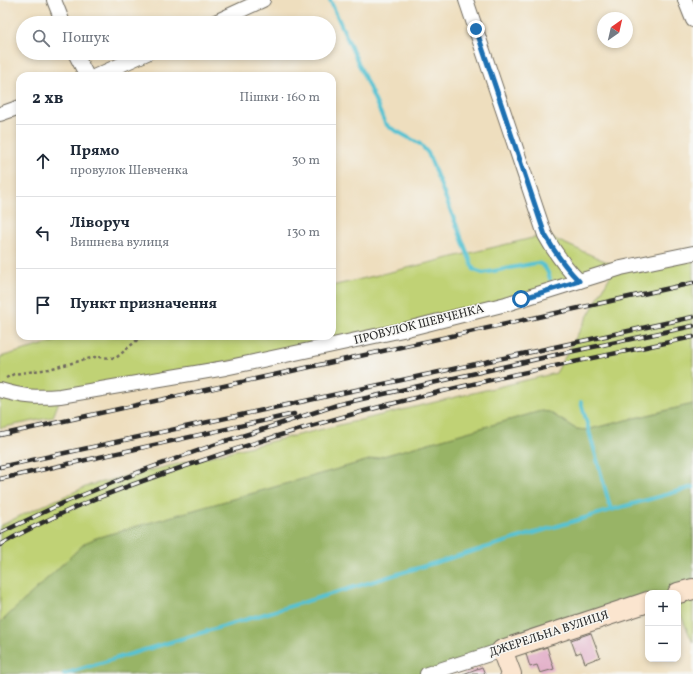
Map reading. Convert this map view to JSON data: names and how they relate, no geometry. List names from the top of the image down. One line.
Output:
{"streets":{"street":["ПРОВУЛОК ШЕВЧЕНКА","ДЖЕРЕЛЬНА ВУЛИЦЯ"]},"north":"top right","page":{"search":"Пошук","heading":["2 хв","Пішки · 160 m"],"list":[["Прямо","провулок Шевченка","30 m"],["Ліворуч","Вишнева вулиця","130 m"],"Пункт призначення"],"map_buttons":["+","−"]}}
